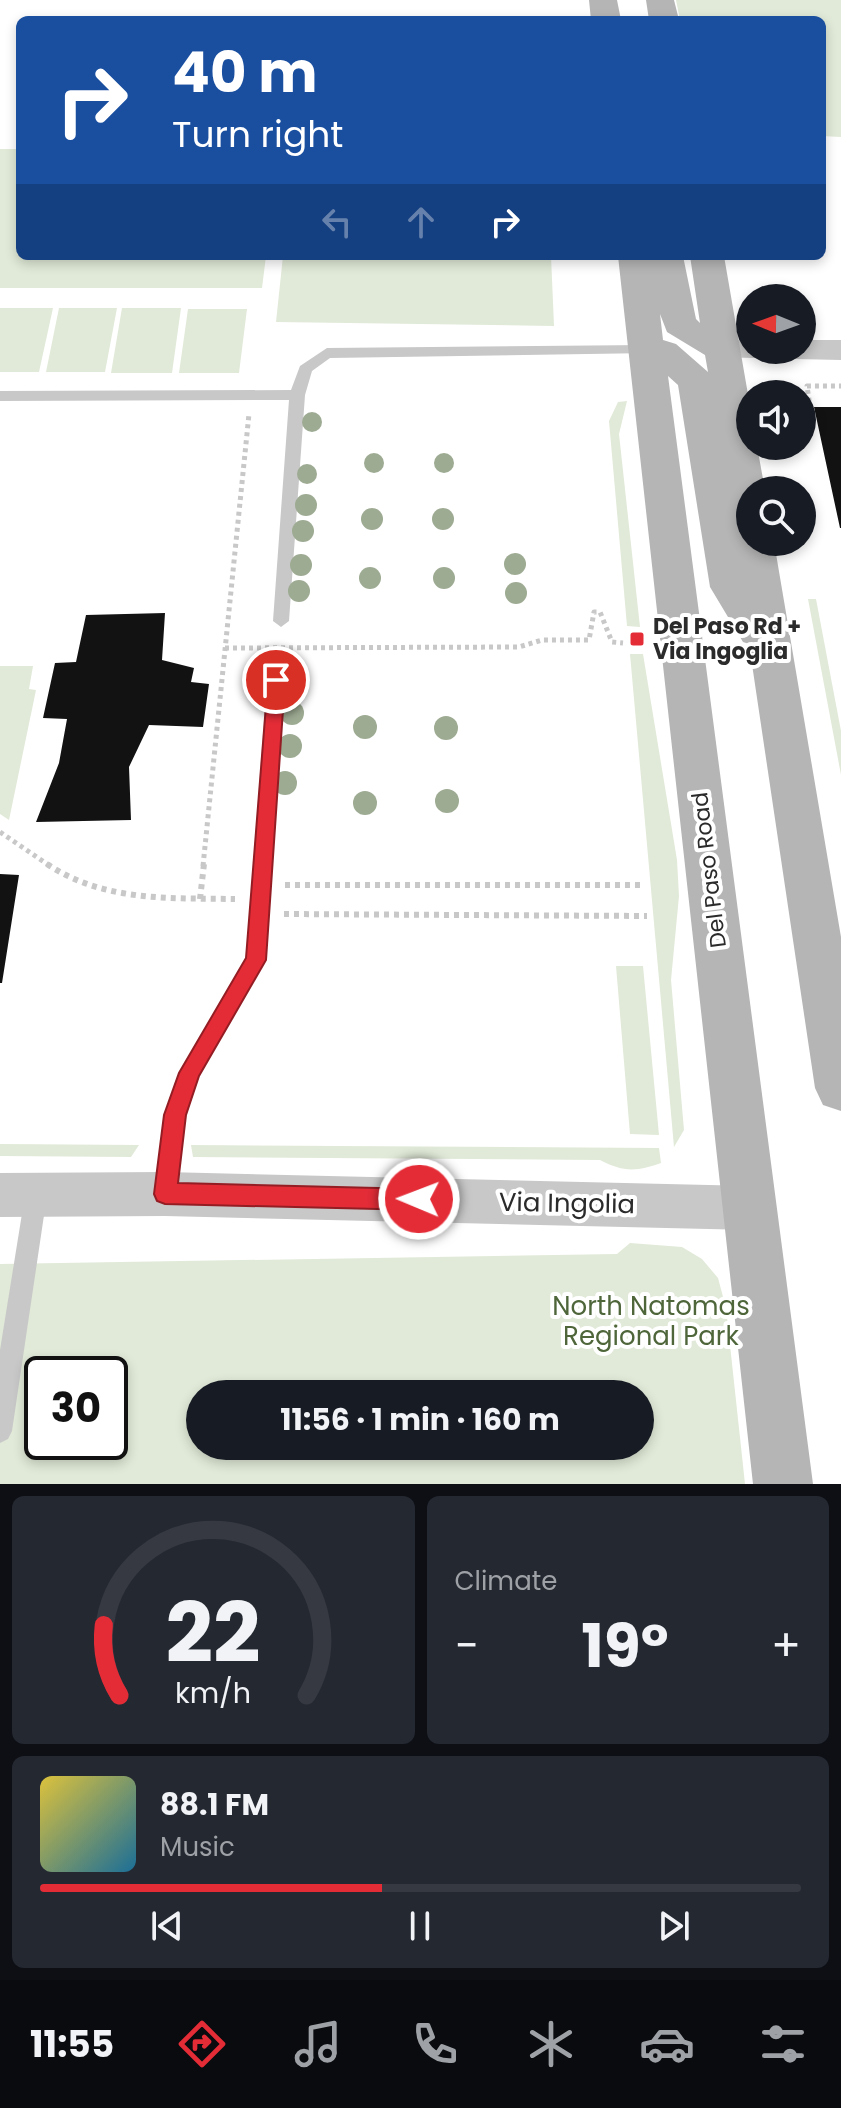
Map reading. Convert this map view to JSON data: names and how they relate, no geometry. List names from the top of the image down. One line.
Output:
{"streets":{"main road":["Del Paso Road"],"street":["Via Ingolia"]},"crossings":[["Del Paso Road","Via Ingolia"]],"parks":["North Natomas Regional Park"],"places":{"transit":["Del Paso Rd + Via Ingoglia"]},"north":"left","page":{"turn":["40 m","Turn right"],"limit":"30","trip":"11:56 · 1 min · 160 m","tile":"Climate","heat":["−","19°","+"],"song":["88.1 FM","Music"],"tabs":"11:55","gauge":["22","km/h"]}}
